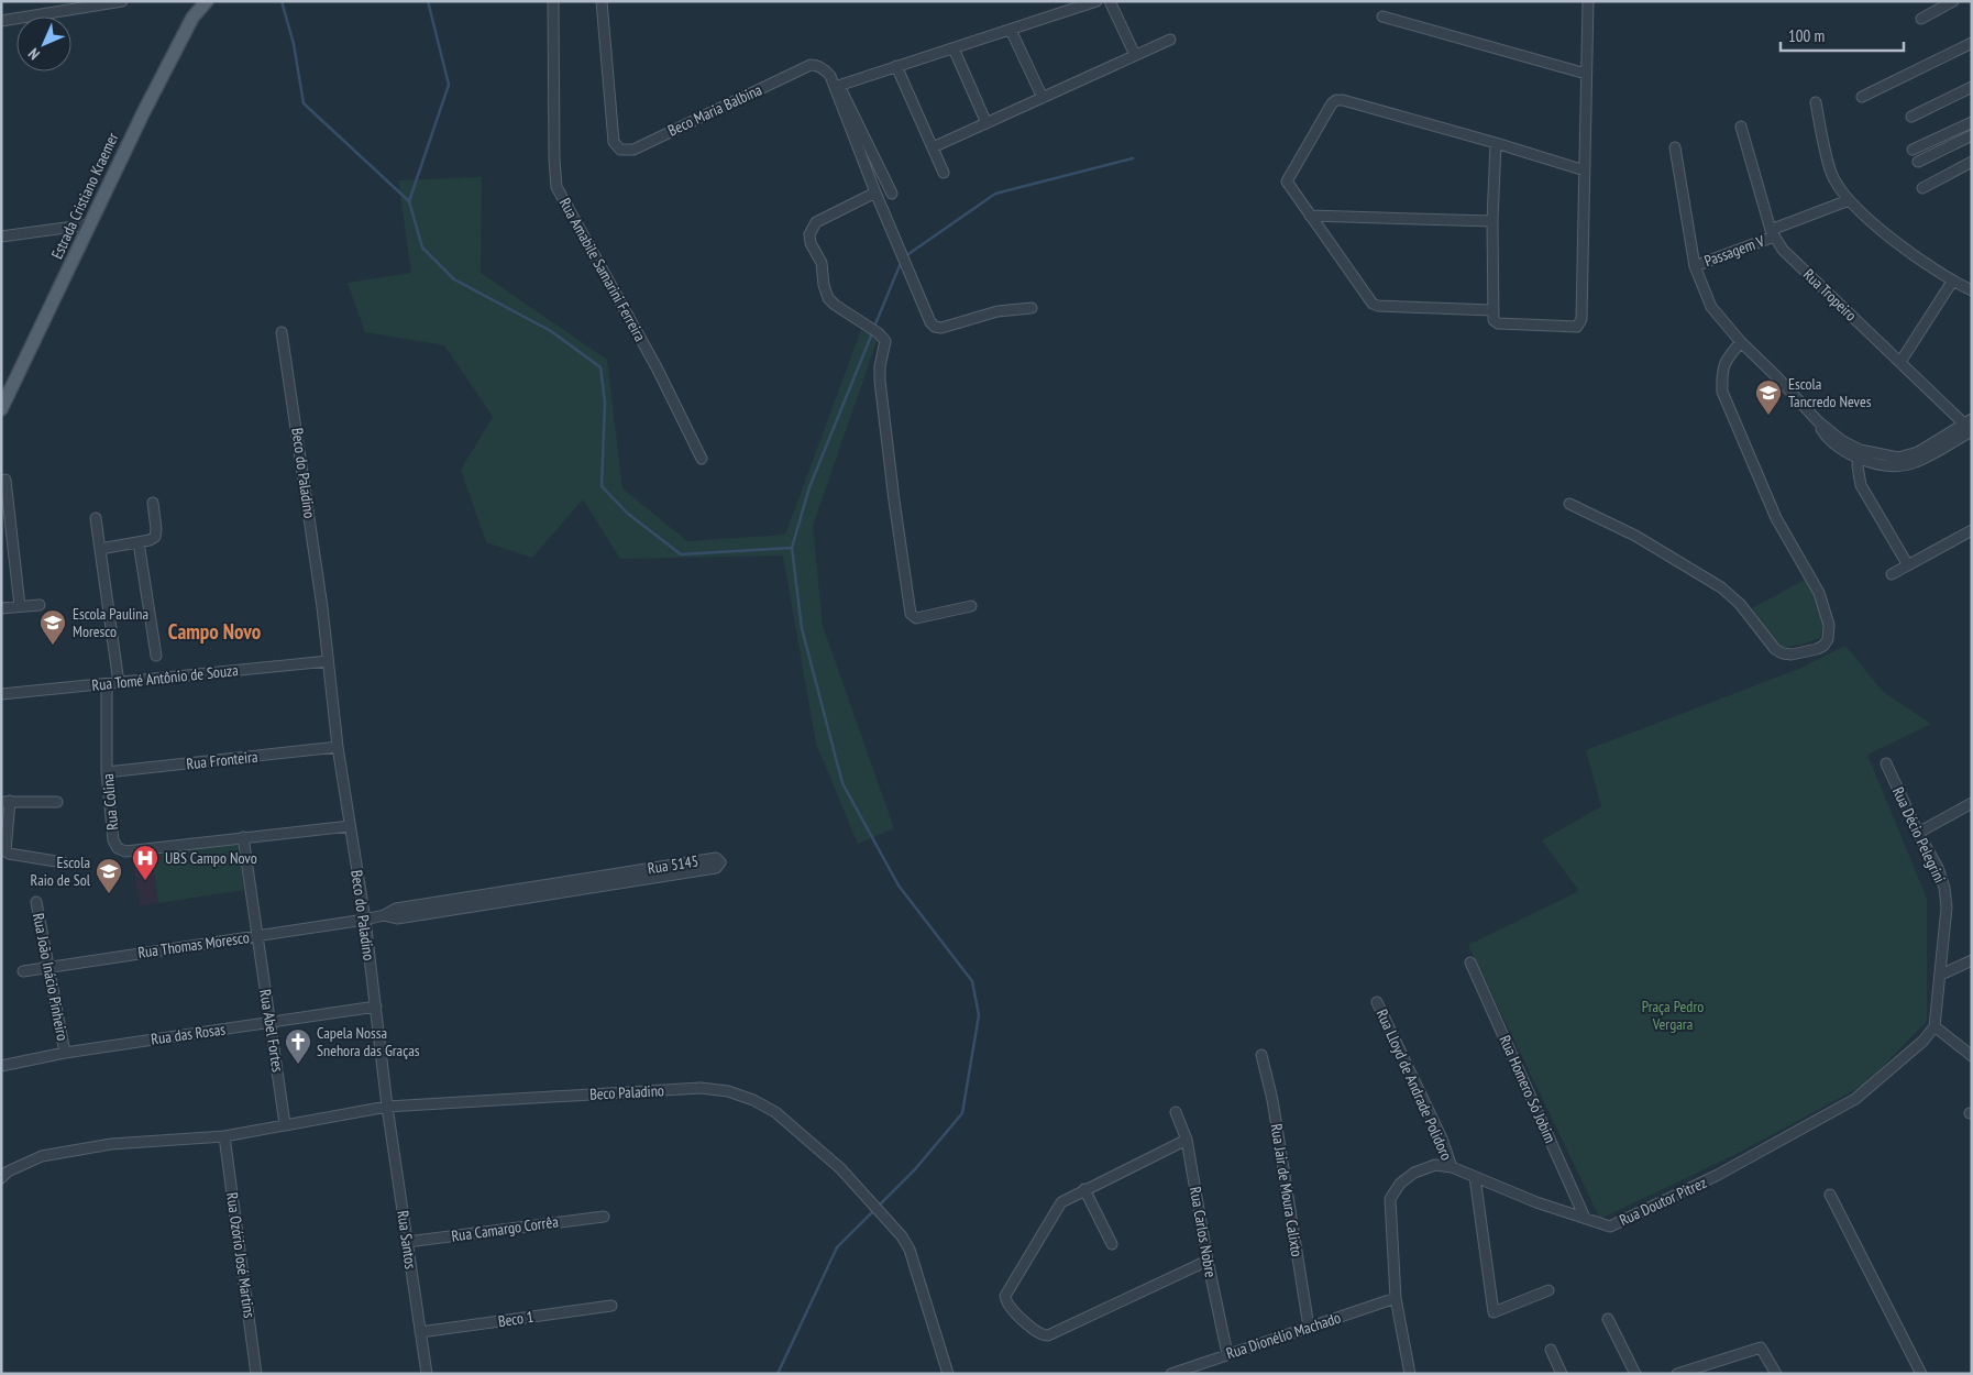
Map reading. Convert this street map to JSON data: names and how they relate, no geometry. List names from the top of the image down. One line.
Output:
{"streets":{"main road":["Estrada Cristiano Kraemer"],"street":["Beco Maria Balbina","Passagem V","Rua Amabile Samarini Ferreira","Rua Tropeiro","Beco do Paladino","Rua Tomé Antônio de Souza","Rua Fronteira","Rua Colina","Rua Décio Pelegrini","Rua 5145","Rua Thomas Moresco","Rua João Inácio Pinheiro","Rua Abel Fortes","Rua das Rosas","Rua Lloyd de Andrade Polidoro","Rua Homero Só Jobim","Beco Paladino","Rua Jair de Moura Calixto","Rua Doutor Pitrez","Rua Camargo Corrêa","Rua Carlos Nobre","Rua Santos","Rua Ozório José Martins","Beco 1","Rua Dionélio Machado"]},"crossings":[["Passagem V","Rua Tropeiro"],["Beco do Paladino","Rua Tomé Antônio de Souza"],["Beco do Paladino","Rua Fronteira"],["Beco do Paladino","Rua Colina"],["Beco do Paladino","Rua 5145"],["Beco do Paladino","Rua Thomas Moresco"],["Beco do Paladino","Rua das Rosas"],["Beco do Paladino","Beco Paladino"],["Beco do Paladino","Rua Santos"],["Rua Tomé Antônio de Souza","Rua Colina"],["Rua Fronteira","Rua Colina"],["Rua Colina","Rua Abel Fortes"],["Rua 5145","Rua Thomas Moresco"],["Rua Thomas Moresco","Rua João Inácio Pinheiro"],["Rua Thomas Moresco","Rua Abel Fortes"],["Rua João Inácio Pinheiro","Rua das Rosas"],["Rua Abel Fortes","Rua das Rosas"],["Rua Lloyd de Andrade Polidoro","Rua Doutor Pitrez"],["Rua Homero Só Jobim","Rua Doutor Pitrez"],["Beco Paladino","Rua Santos"],["Rua Jair de Moura Calixto","Rua Dionélio Machado"],["Rua Doutor Pitrez","Rua Dionélio Machado"],["Rua Camargo Corrêa","Rua Santos"],["Rua Carlos Nobre","Rua Dionélio Machado"],["Rua Santos","Beco 1"]],"districts":["Campo Novo"],"parks":["Praça Pedro Vergara"],"places":{"school or university":["Escola Tancredo Neves","Escola Paulina Moresco","Escola Raio de Sol"],"hospital":["UBS Campo Novo"],"church":["Capela Nossa Snehora das Graças"]},"scale_bar":"100 m","north":"bottom left"}
